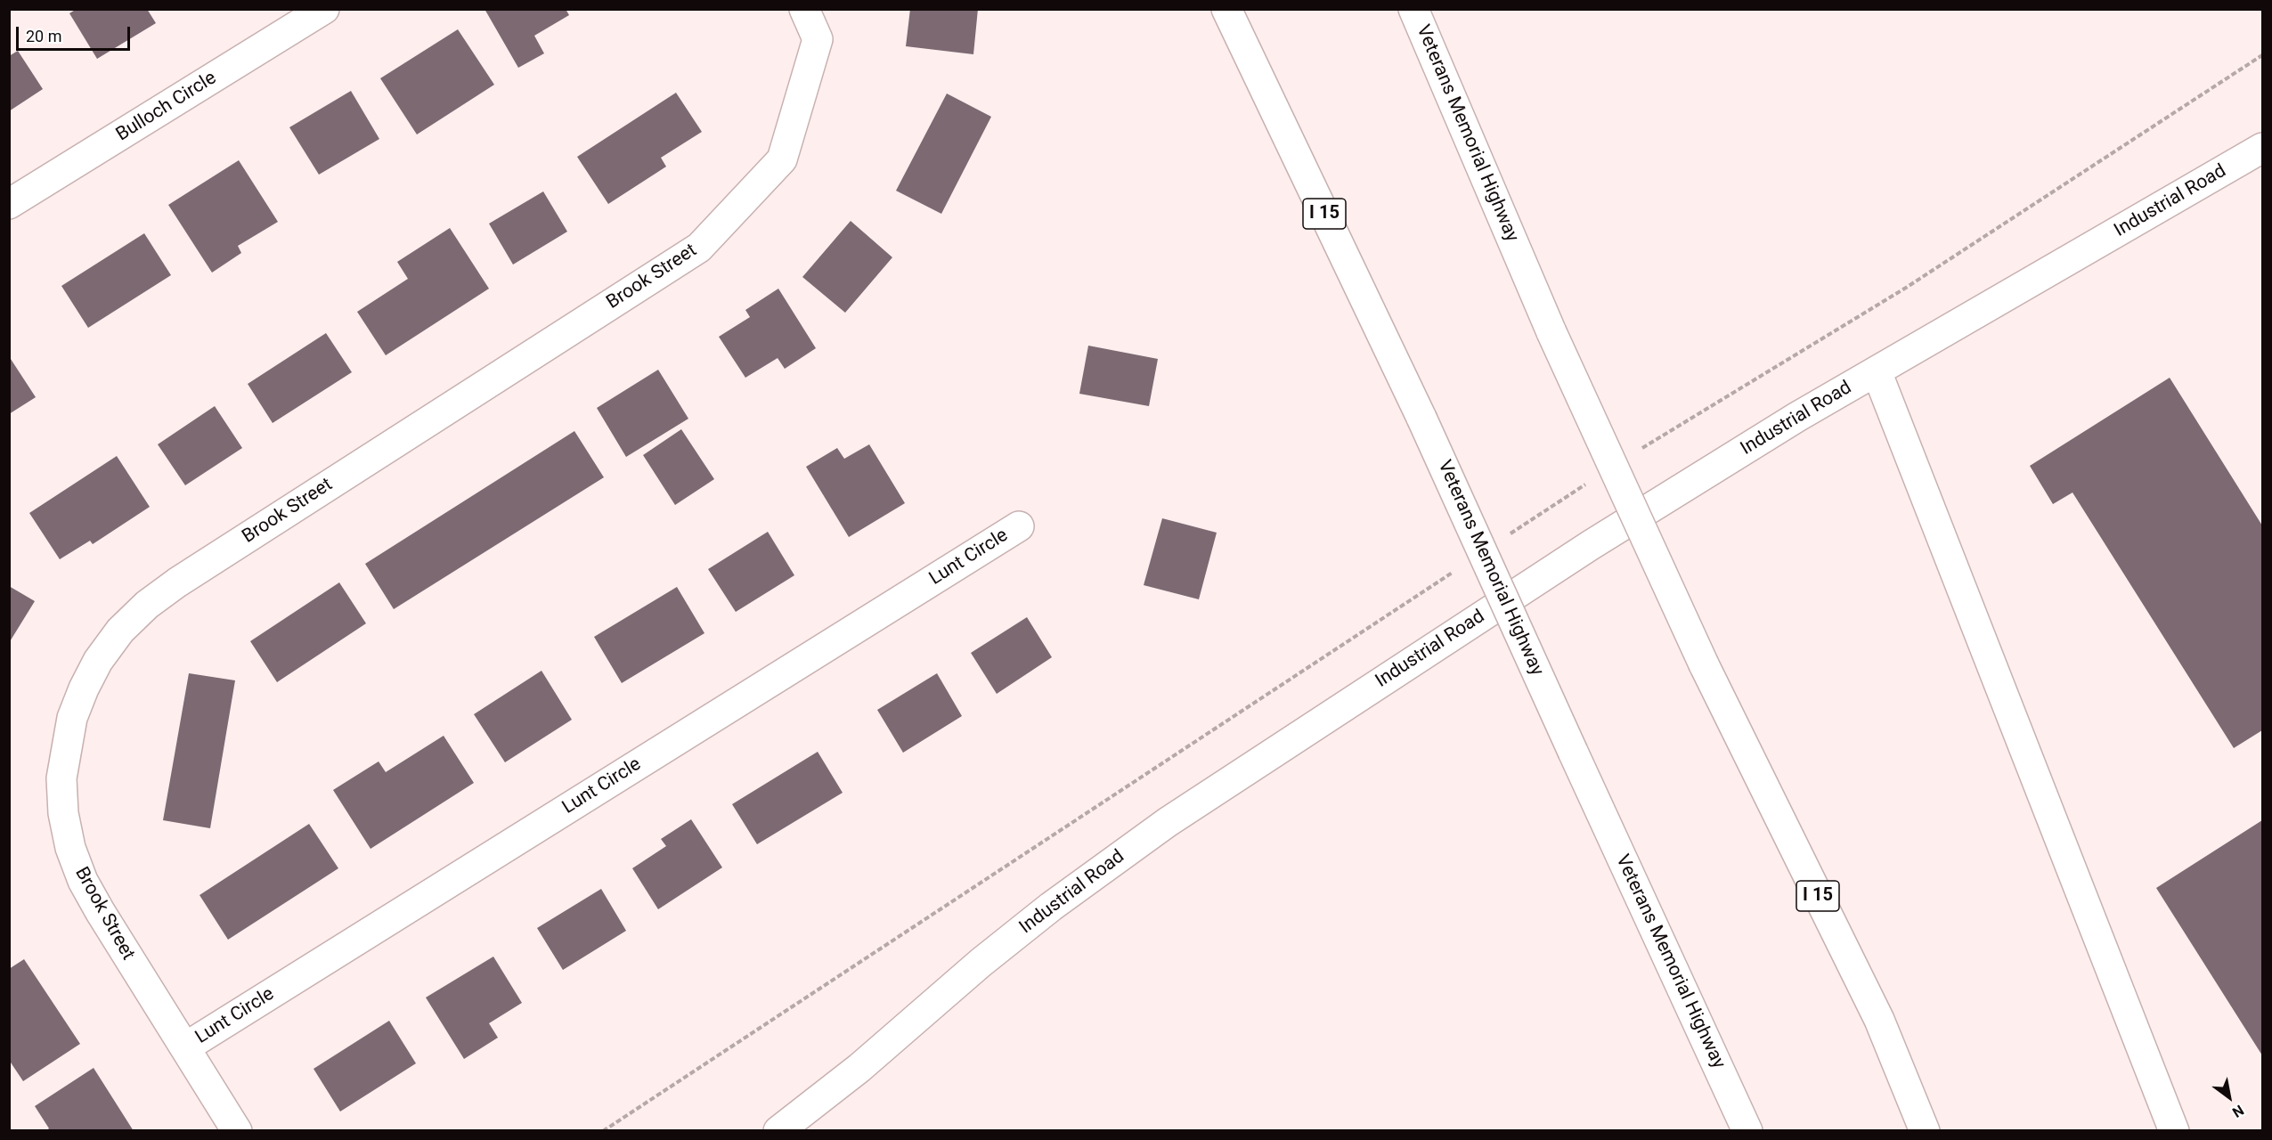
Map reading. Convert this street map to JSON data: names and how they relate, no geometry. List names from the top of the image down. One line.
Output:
{"streets":{"main road":["Bulloch Circle","Veterans Memorial Highway","Industrial Road","I 15","Brook Street","Lunt Circle"]},"crossings":[["Brook Street","Lunt Circle"]],"scale_bar":"20 m","north":"bottom right"}
